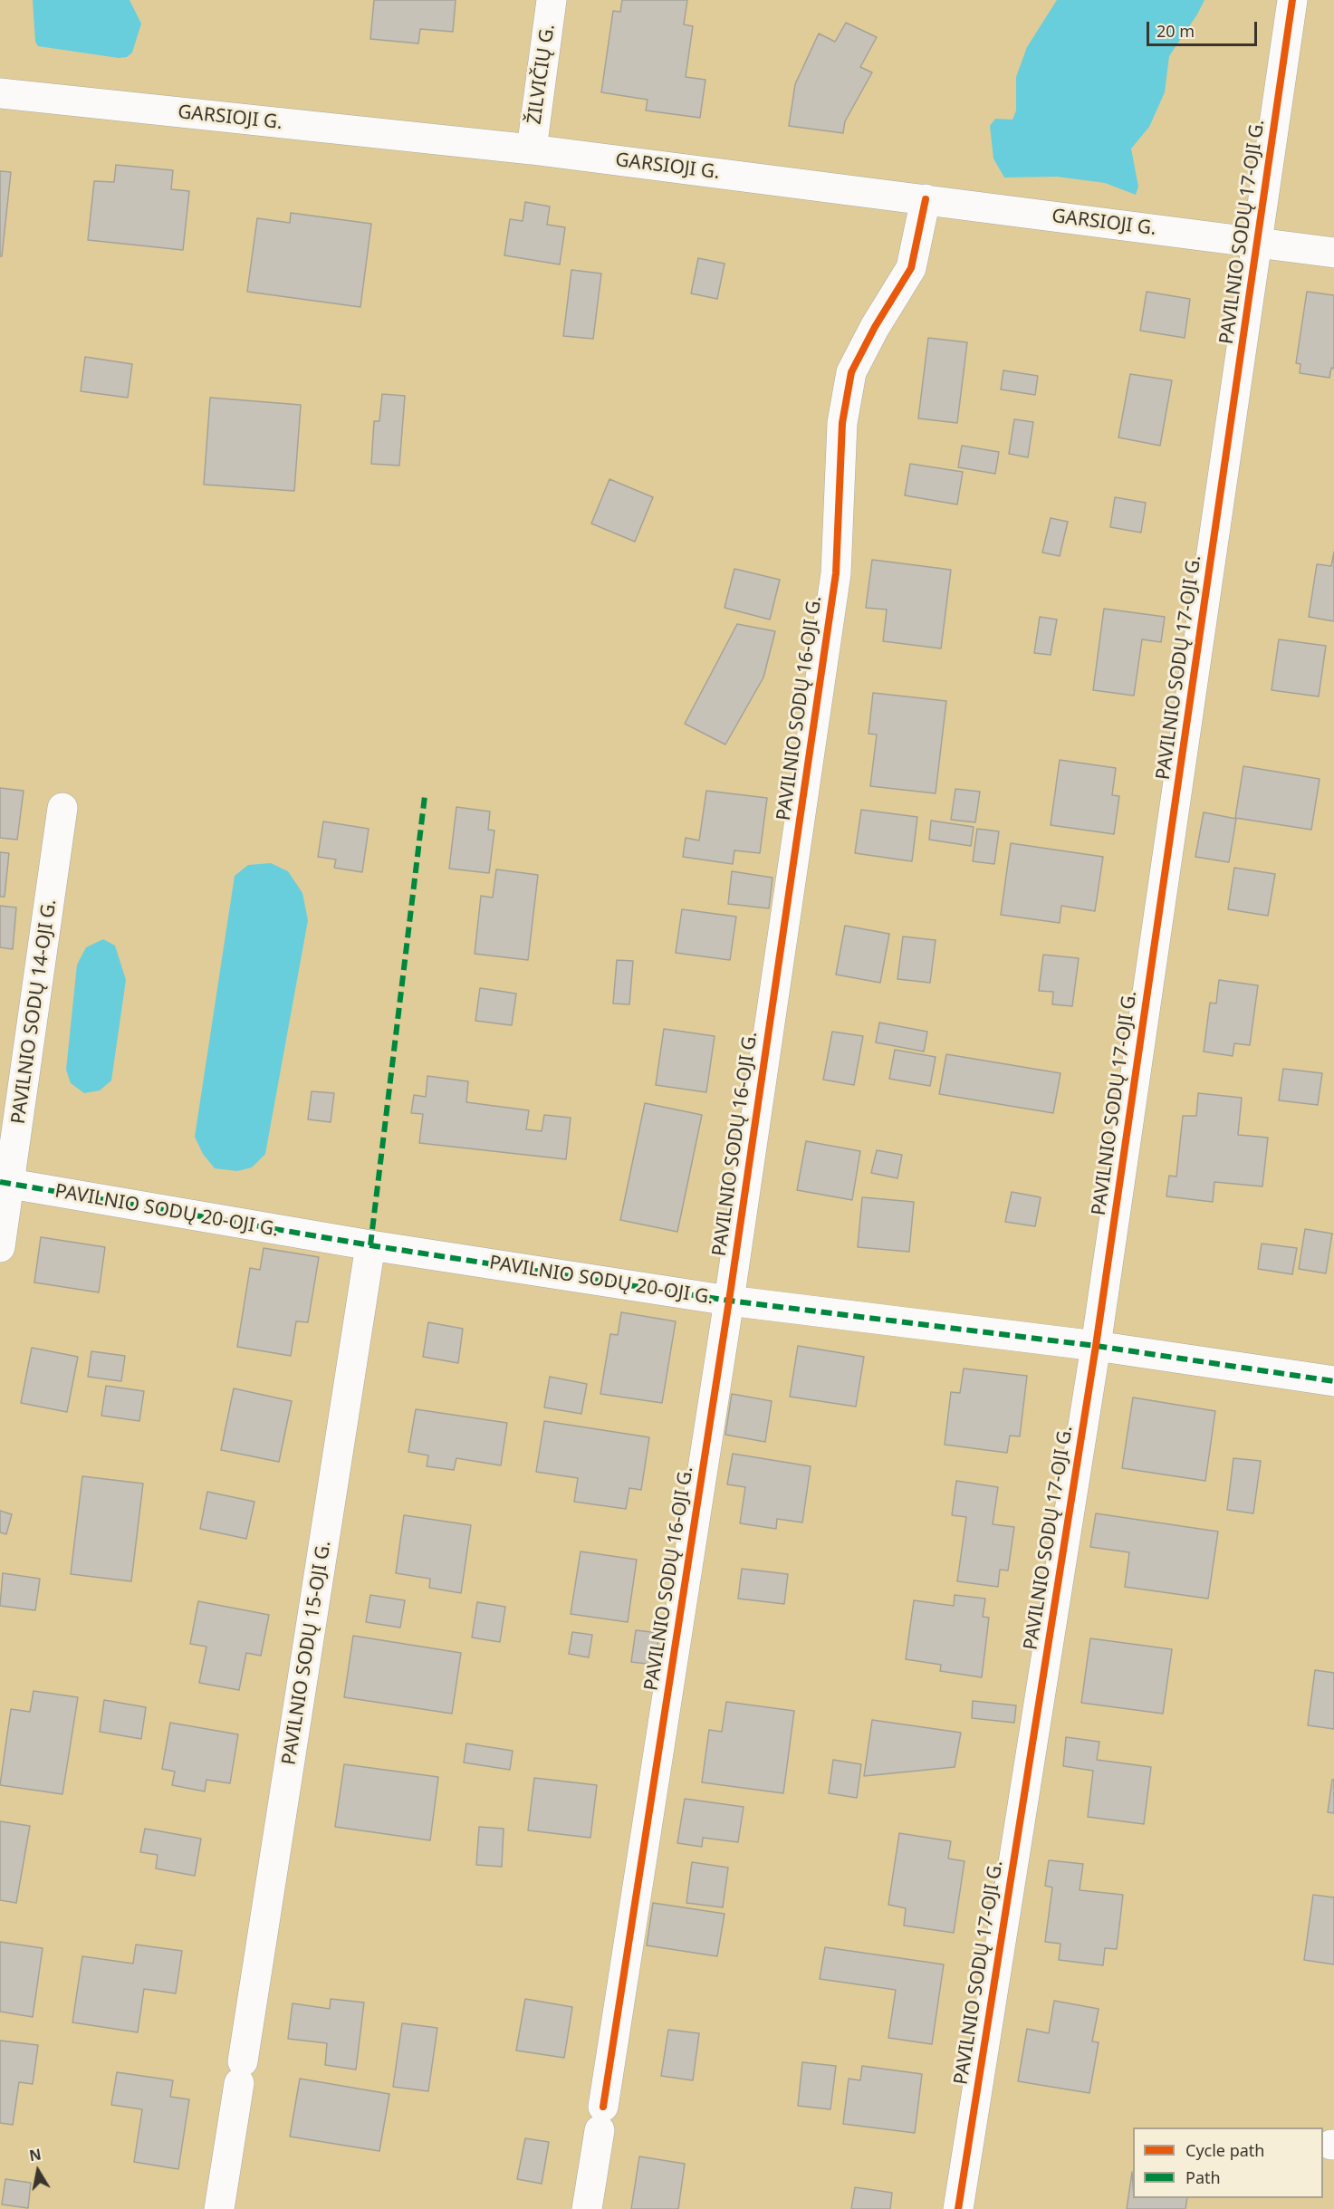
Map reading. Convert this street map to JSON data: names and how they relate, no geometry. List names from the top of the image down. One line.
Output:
{"streets":{"street":["ŽILVIČIŲ G.","GARSIOJI G.","PAVILNIO SODŲ 17-OJI G.","PAVILNIO SODŲ 16-OJI G.","PAVILNIO SODŲ 14-OJI G.","PAVILNIO SODŲ 20-OJI G.","PAVILNIO SODŲ 15-OJI G."]},"crossings":[["ŽILVIČIŲ G.","GARSIOJI G."],["GARSIOJI G.","PAVILNIO SODŲ 17-OJI G."],["GARSIOJI G.","PAVILNIO SODŲ 16-OJI G."],["PAVILNIO SODŲ 17-OJI G.","PAVILNIO SODŲ 20-OJI G."],["PAVILNIO SODŲ 16-OJI G.","PAVILNIO SODŲ 20-OJI G."],["PAVILNIO SODŲ 14-OJI G.","PAVILNIO SODŲ 20-OJI G."],["PAVILNIO SODŲ 20-OJI G.","PAVILNIO SODŲ 15-OJI G."]],"legend":["Cycle path","Path"],"scale_bar":"20 m","north":"top"}
